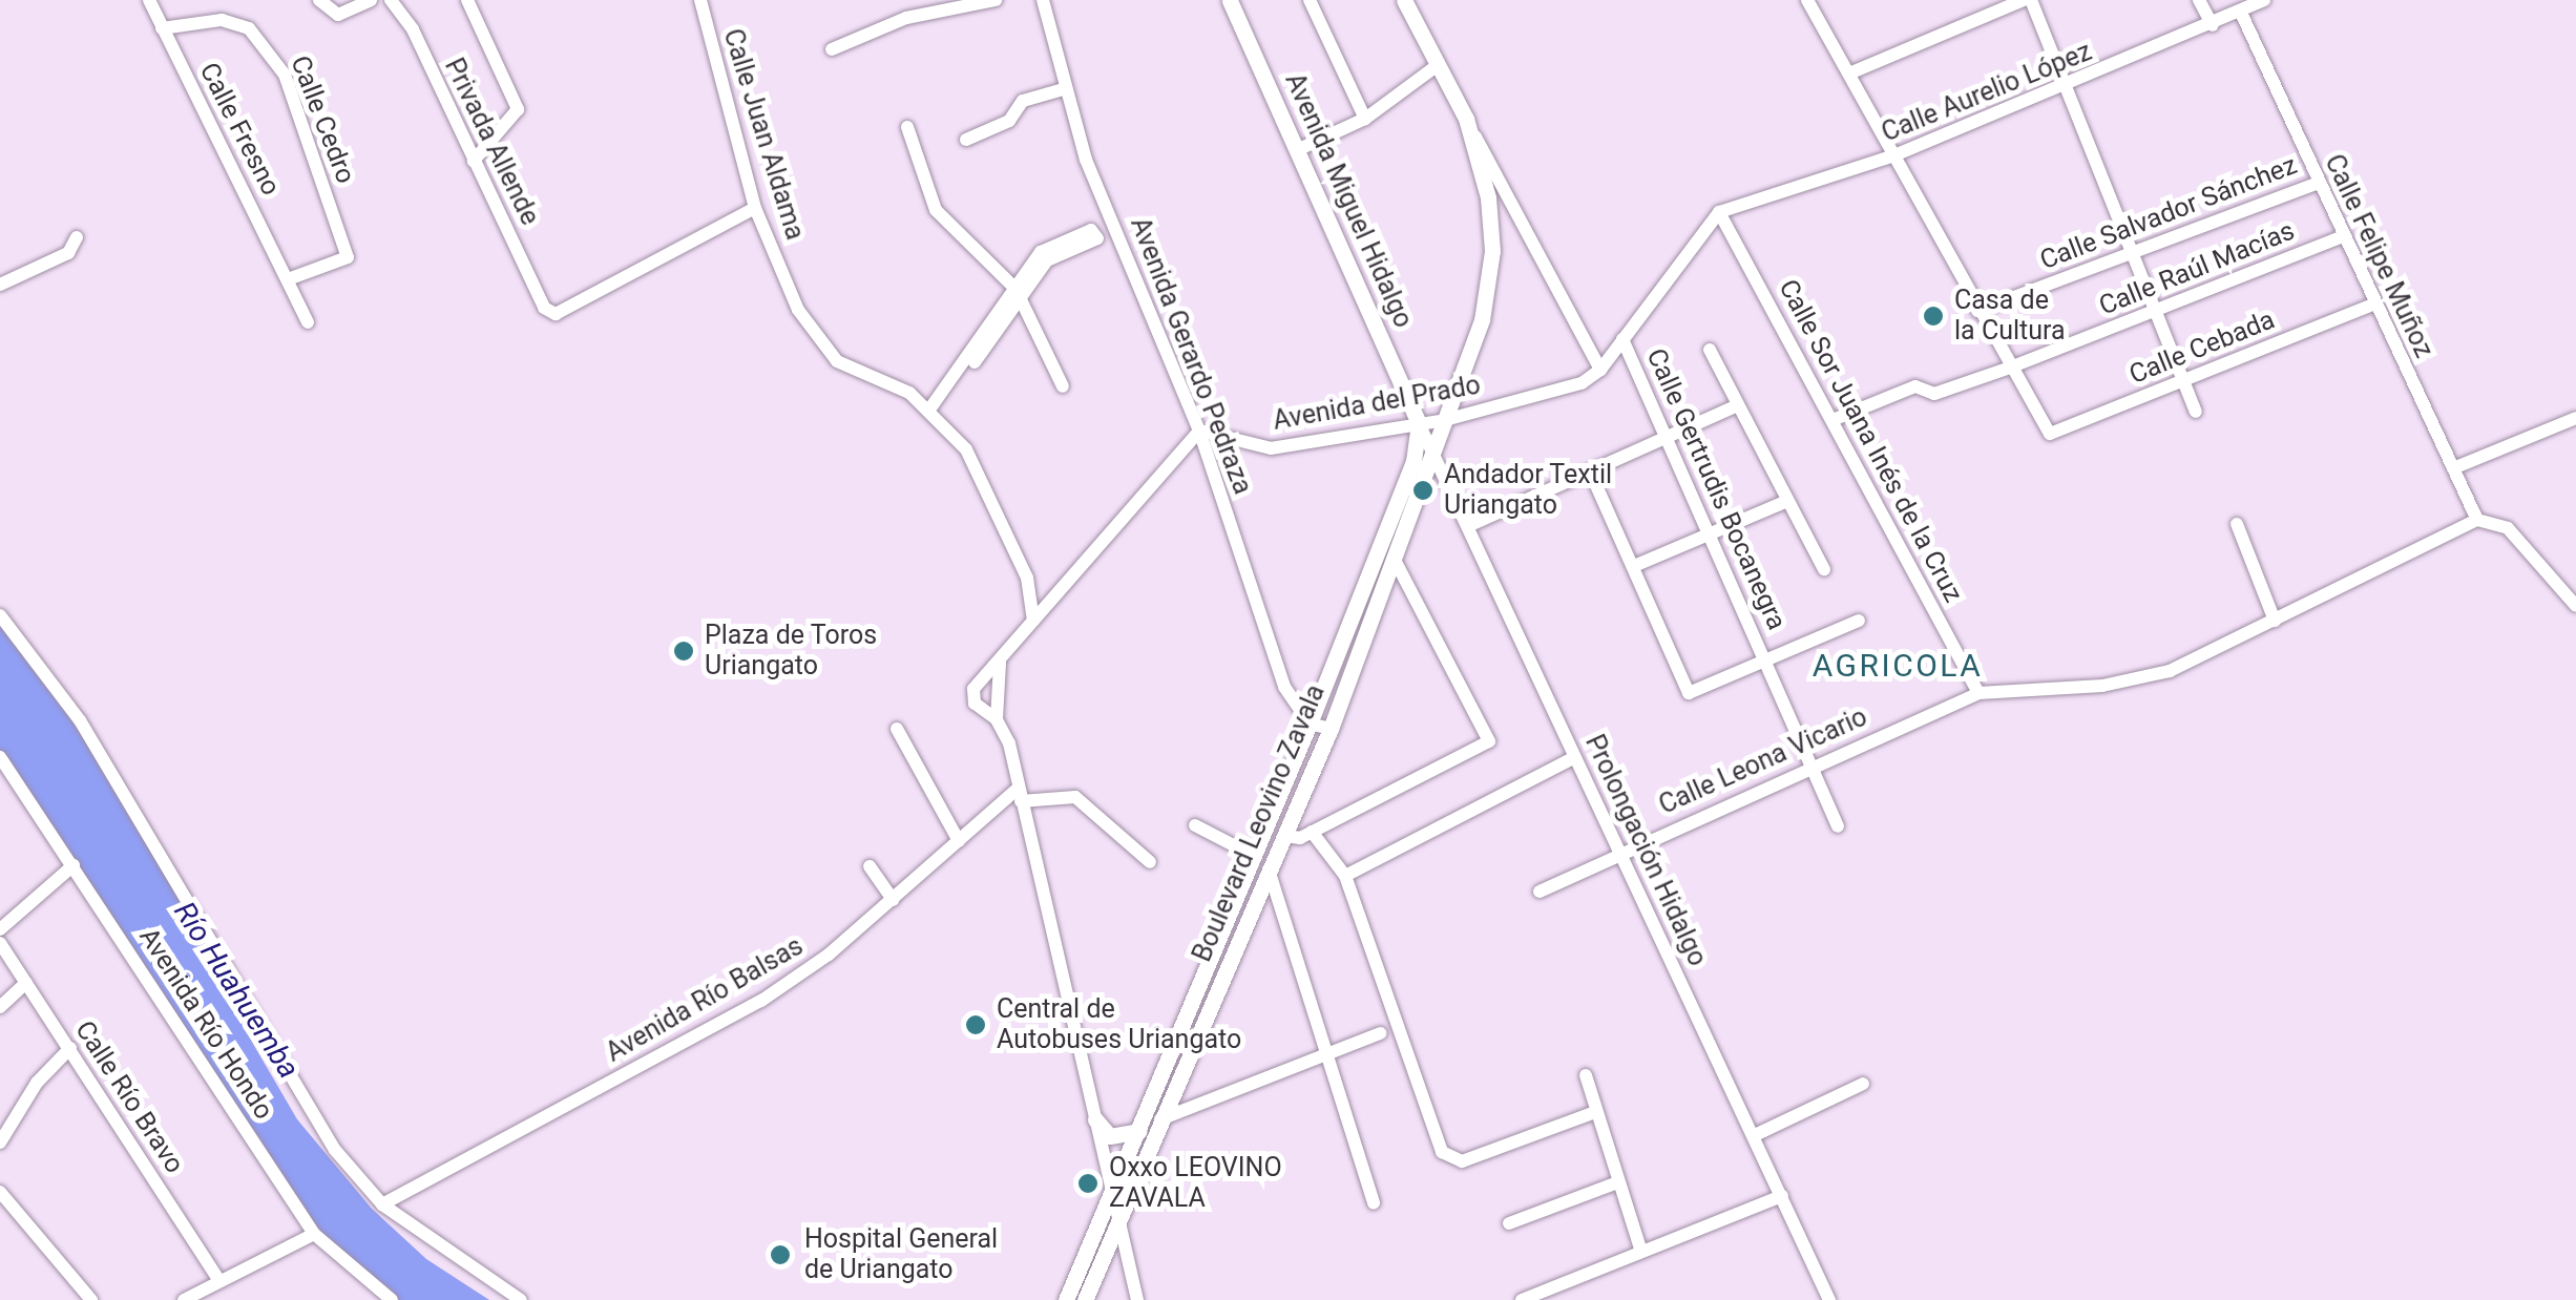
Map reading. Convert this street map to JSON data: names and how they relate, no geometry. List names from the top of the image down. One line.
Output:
{"streets":{"main road":["Avenida Miguel Hidalgo","Boulevard Leovino Zavala"],"street":["Calle Aurelio López","Calle Cedro","Calle Fresno","Calle Juan Aldama","Privada Allende","Calle Salvador Sánchez","Calle Felipe Muñoz","Calle Raúl Macías","Calle Cebada","Avenida Gerardo Pedraza","Avenida del Prado","Calle Sor Juana Inés de la Cruz","Calle Gertrudis Bocanegra","Calle Leona Vicario","Prolongación Hidalgo","Avenida Río Balsas","Avenida Río Hondo","Calle Río Bravo"]},"crossings":[["Calle Aurelio López","Calle Felipe Muñoz"],["Calle Aurelio López","Avenida del Prado"],["Calle Aurelio López","Calle Sor Juana Inés de la Cruz"],["Calle Cedro","Calle Fresno"],["Calle Juan Aldama","Privada Allende"],["Avenida Miguel Hidalgo","Avenida del Prado"],["Avenida Miguel Hidalgo","Boulevard Leovino Zavala"],["Avenida Miguel Hidalgo","Prolongación Hidalgo"],["Calle Salvador Sánchez","Calle Felipe Muñoz"],["Calle Felipe Muñoz","Calle Raúl Macías"],["Calle Felipe Muñoz","Calle Cebada"],["Calle Felipe Muñoz","Calle Leona Vicario"],["Calle Raúl Macías","Calle Cebada"],["Calle Raúl Macías","Calle Sor Juana Inés de la Cruz"],["Avenida Gerardo Pedraza","Avenida del Prado"],["Avenida Gerardo Pedraza","Boulevard Leovino Zavala"],["Avenida del Prado","Calle Sor Juana Inés de la Cruz"],["Avenida del Prado","Calle Gertrudis Bocanegra"],["Avenida del Prado","Boulevard Leovino Zavala"],["Avenida del Prado","Prolongación Hidalgo"],["Calle Sor Juana Inés de la Cruz","Calle Leona Vicario"],["Calle Gertrudis Bocanegra","Calle Leona Vicario"],["Calle Leona Vicario","Prolongación Hidalgo"],["Boulevard Leovino Zavala","Prolongación Hidalgo"]],"districts":["AGRICOLA"],"water":["Río Huahuemba"],"places":["Casa de la Cultura","Andador Textil Uriangato","Plaza de Toros Uriangato","Central de Autobuses Uriangato","Oxxo LEOVINO ZAVALA","Hospital General de Uriangato"]}
